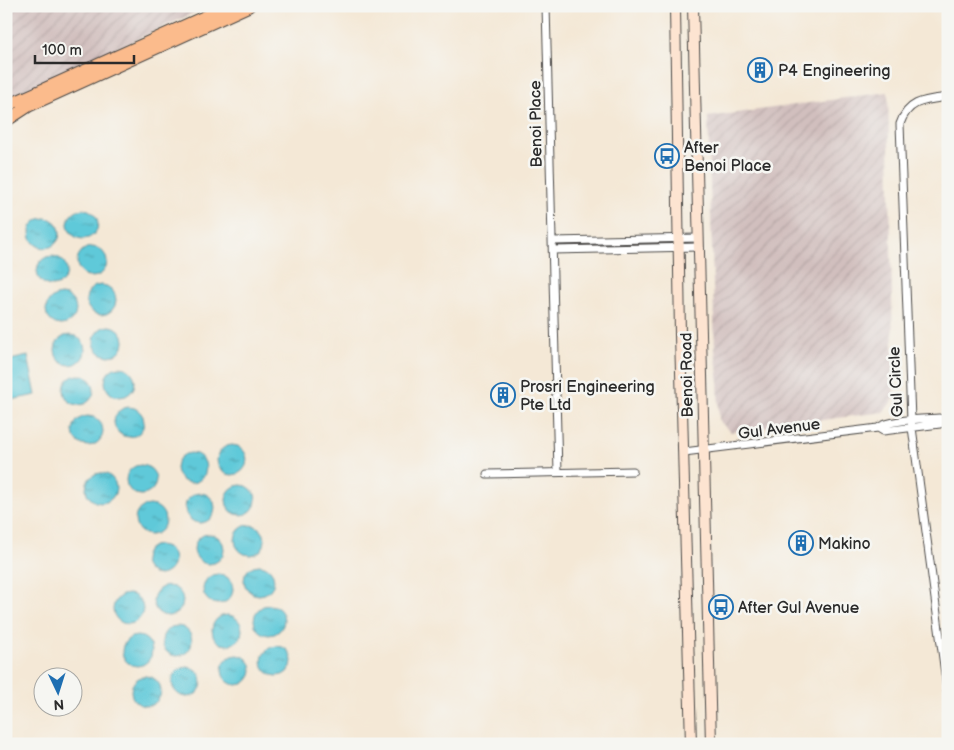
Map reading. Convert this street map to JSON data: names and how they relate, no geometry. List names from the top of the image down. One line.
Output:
{"streets":{"main road":["Benoi Road"],"street":["Benoi Place","Gul Circle","Gul Avenue"]},"crossings":[["Benoi Road","Gul Avenue"],["Gul Circle","Gul Avenue"]],"places":{"building":["P4 Engineering","Prosri Engineering Pte Ltd","Makino"],"bus stop":["After Benoi Place","After Gul Avenue"]},"scale_bar":"100 m","north":"bottom"}
